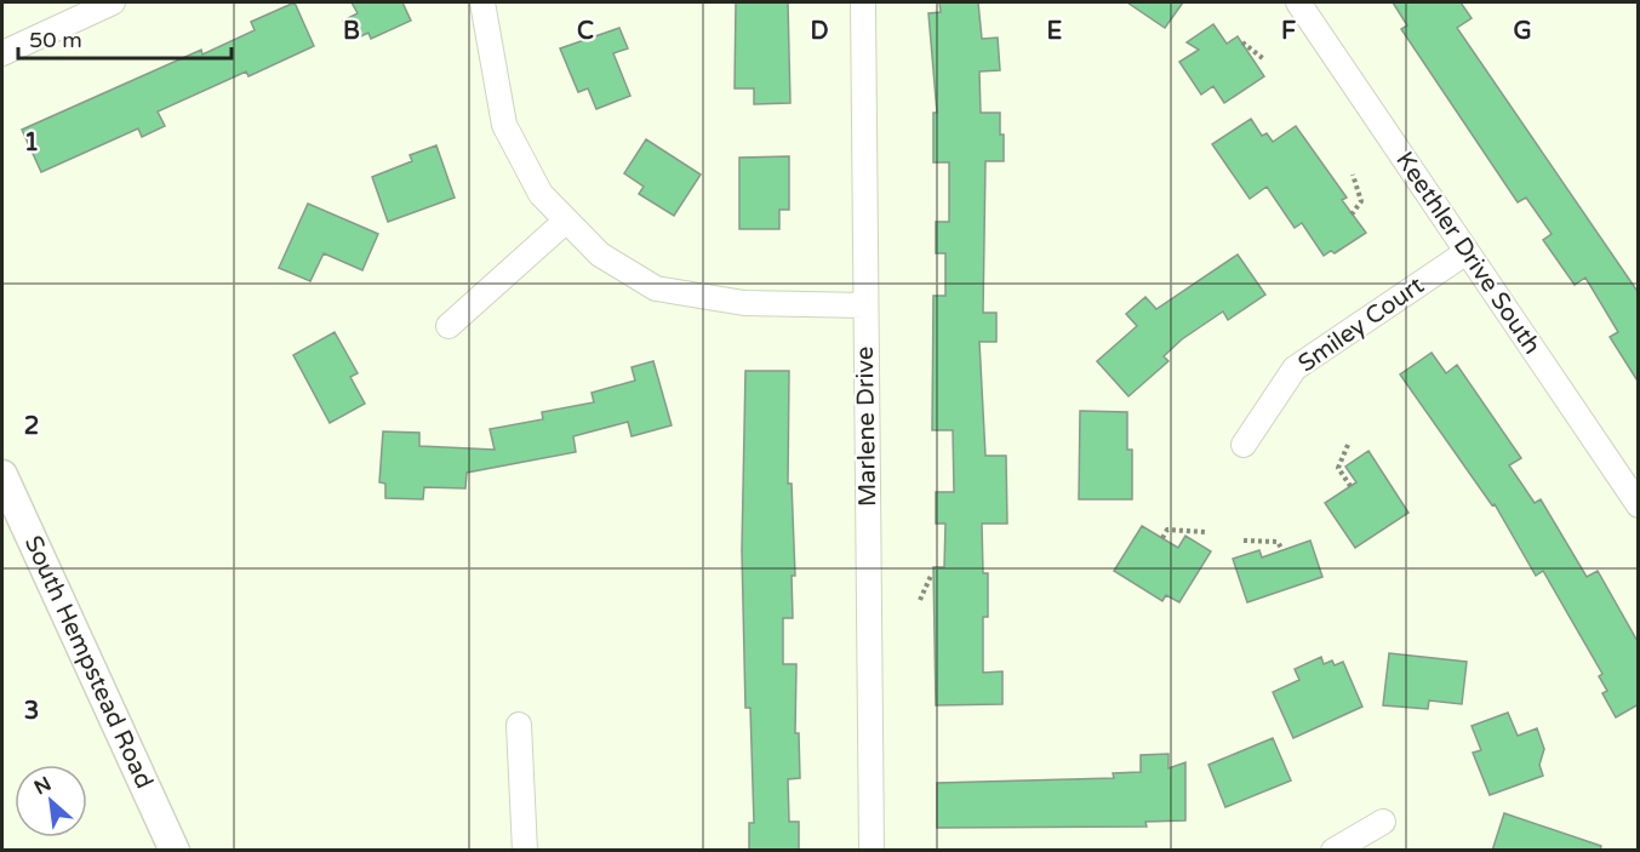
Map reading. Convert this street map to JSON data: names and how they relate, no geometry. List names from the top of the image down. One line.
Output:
{"streets":{"street":["Keethler Drive South","Smiley Court","Marlene Drive","South Hempstead Road"]},"crossings":[["Keethler Drive South","Smiley Court"]],"scale_bar":"50 m","north":"top left","grid":{"columns":["B","C","D","E","F","G"],"rows":["1","2","3"]}}
